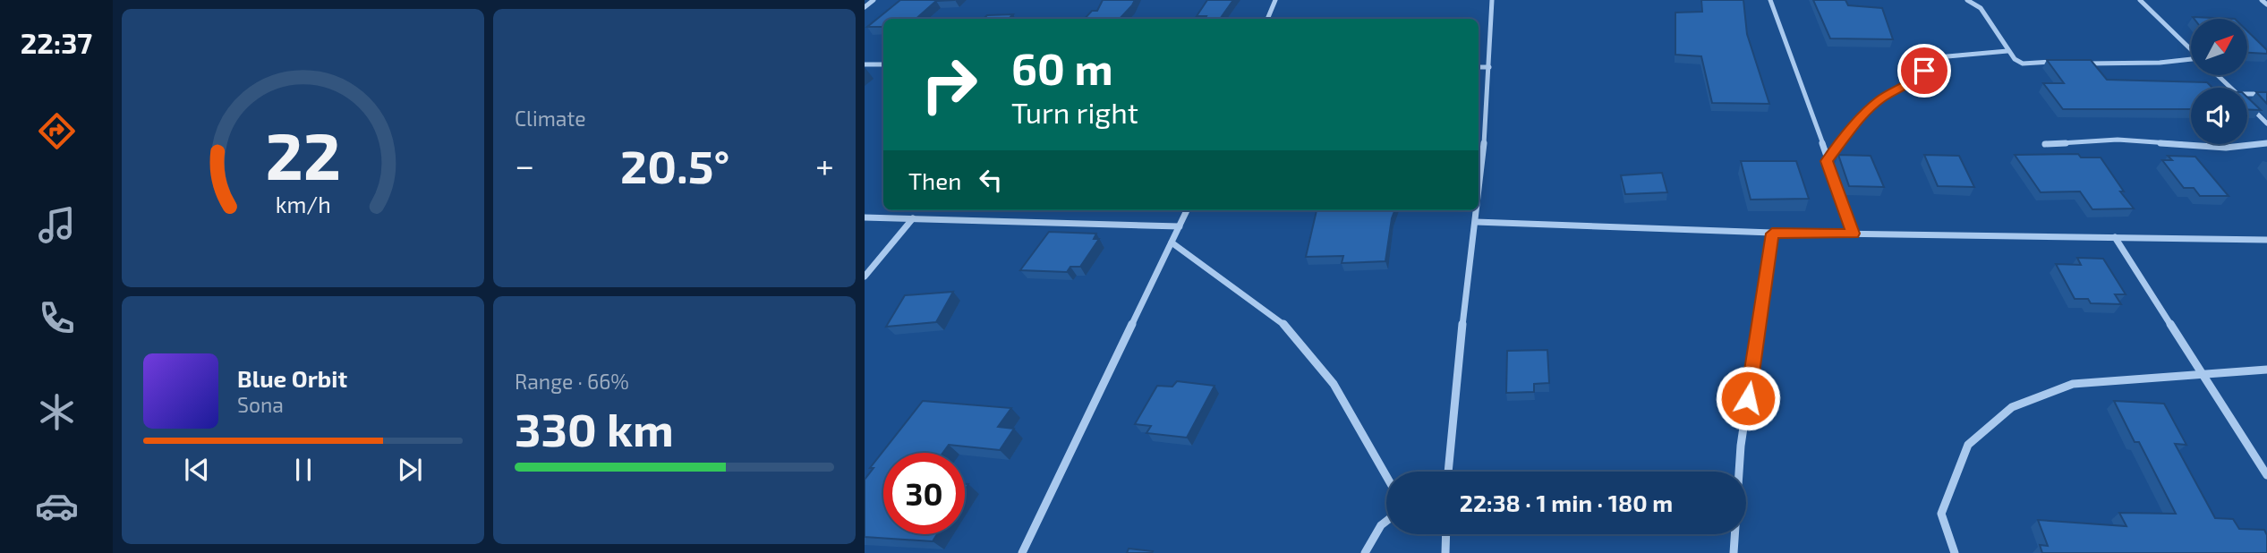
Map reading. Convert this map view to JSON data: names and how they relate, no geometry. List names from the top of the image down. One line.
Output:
{"north":"top right","page":{"tabs":"22:37","tile":["Climate",["Range · 66%","330 km"]],"turn":["60 m","Turn right"],"heat":["−","20.5°","+"],"then":"Then","song":["Blue Orbit","Sona"],"limit":"30","trip":"22:38 · 1 min · 180 m","gauge":["22","km/h"]}}
